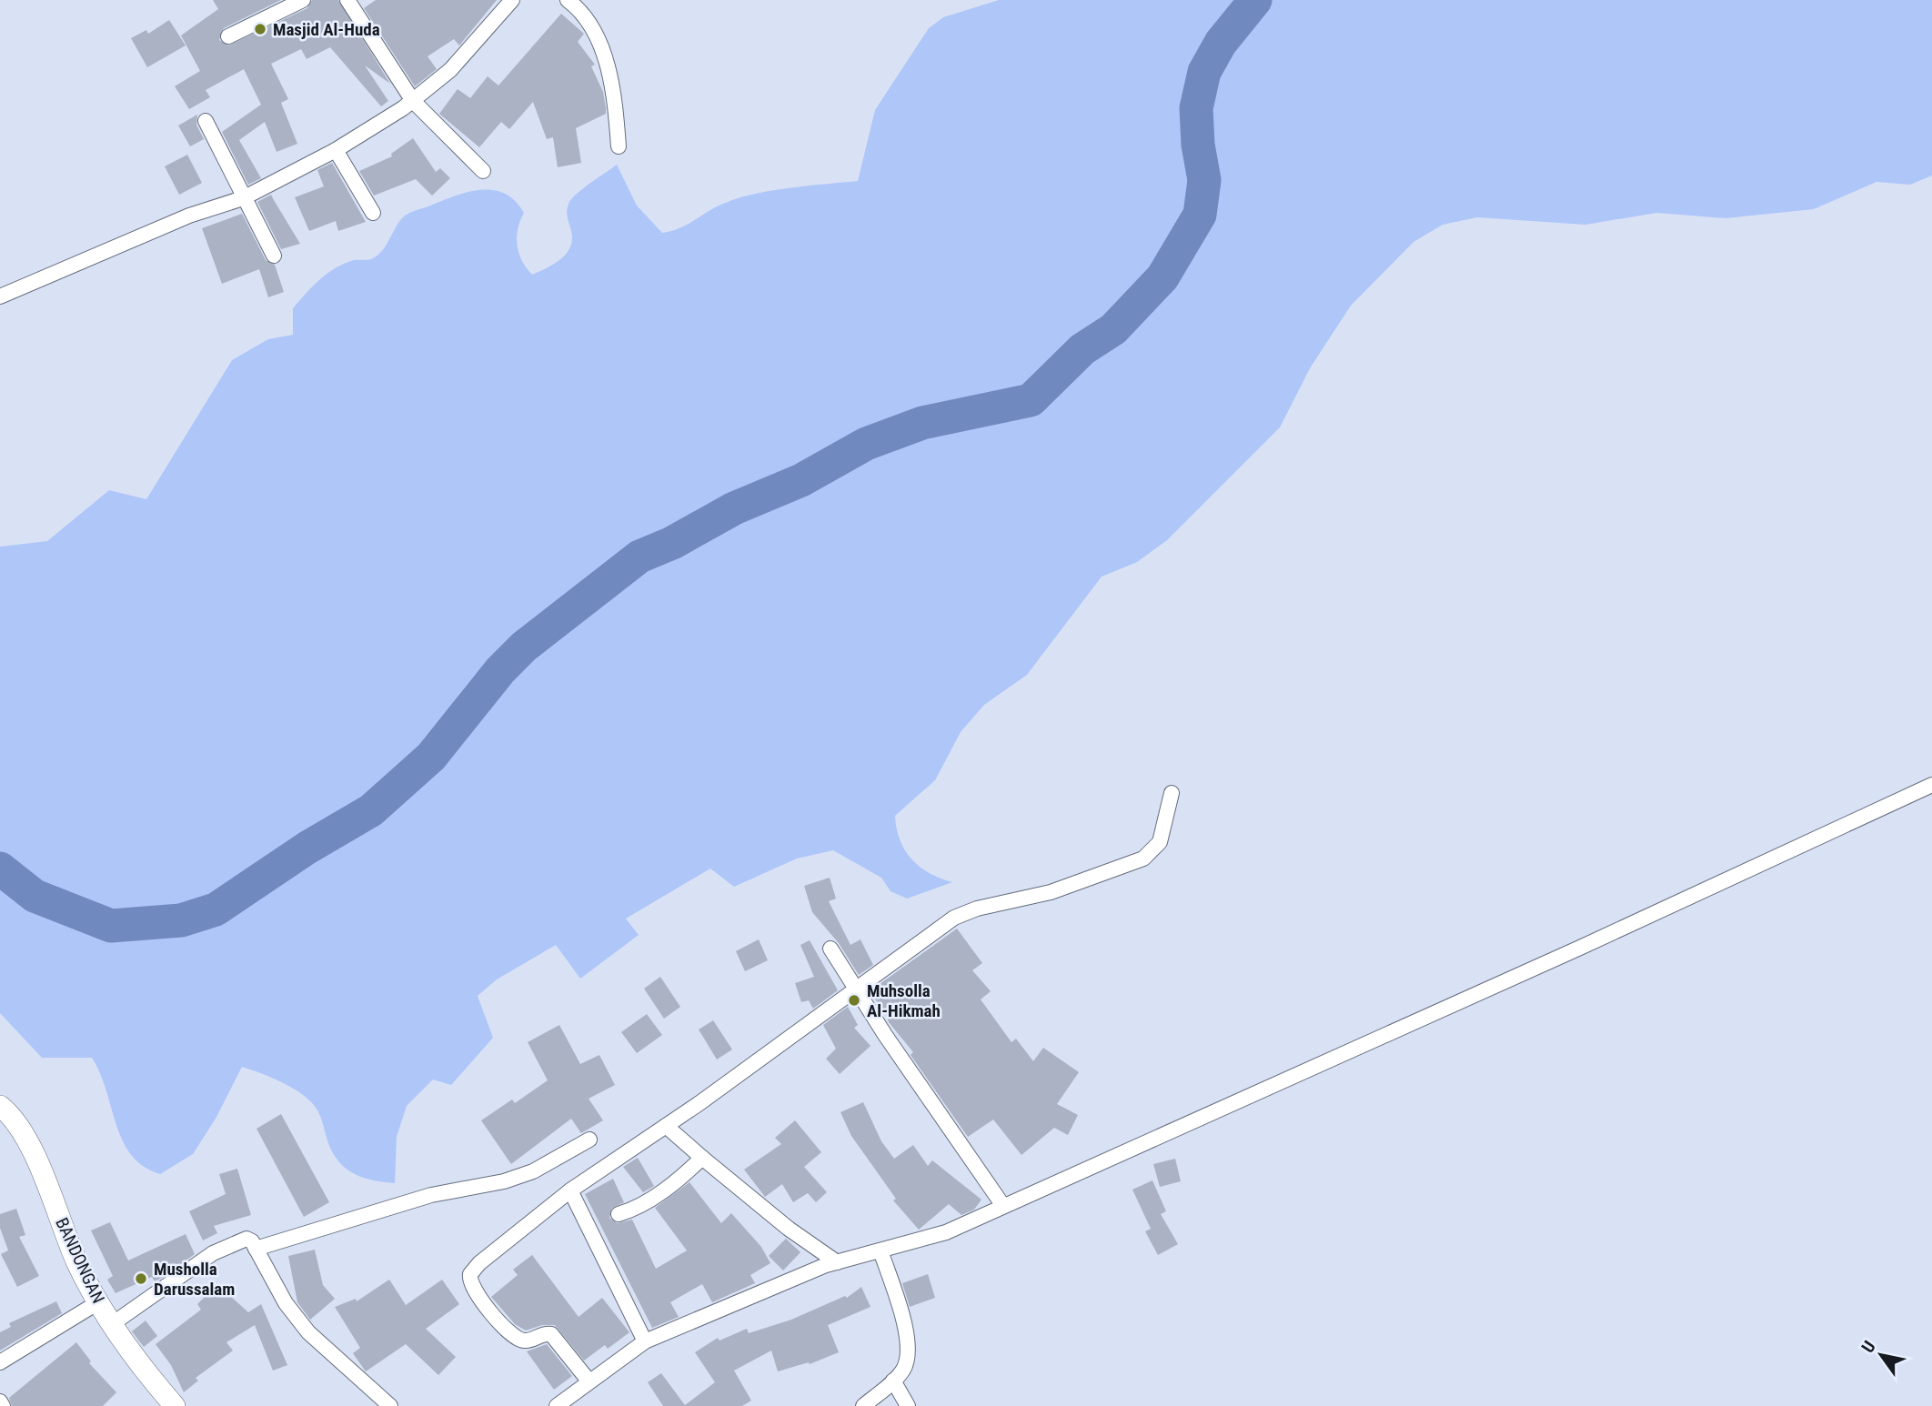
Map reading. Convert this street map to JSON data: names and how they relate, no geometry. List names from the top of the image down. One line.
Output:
{"streets":{"street":["BANDONGAN"]},"places":["Masjid Al-Huda","Muhsolla Al-Hikmah","Musholla Darussalam"],"north":"top left"}
